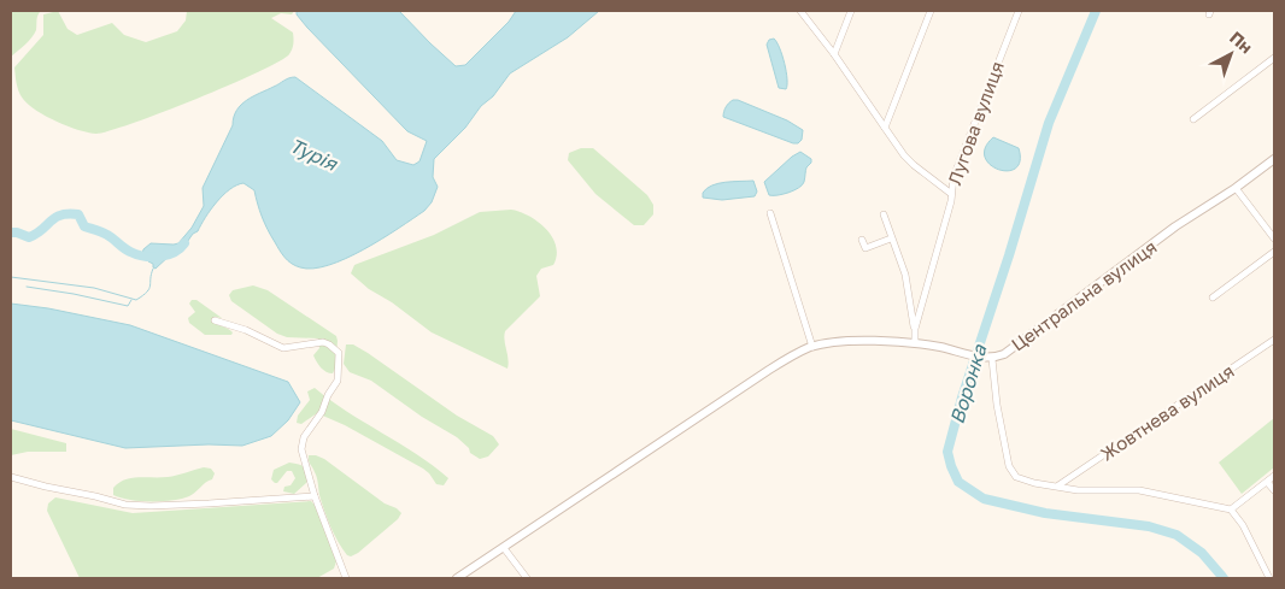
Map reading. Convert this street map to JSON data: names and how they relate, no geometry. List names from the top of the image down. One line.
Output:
{"streets":{"street":["Лугова вулиця","Центральна вулиця","Жовтнева вулиця"]},"crossings":[["Лугова вулиця","Центральна вулиця"]],"water":["Турія","Воронка"],"north":"top right"}
